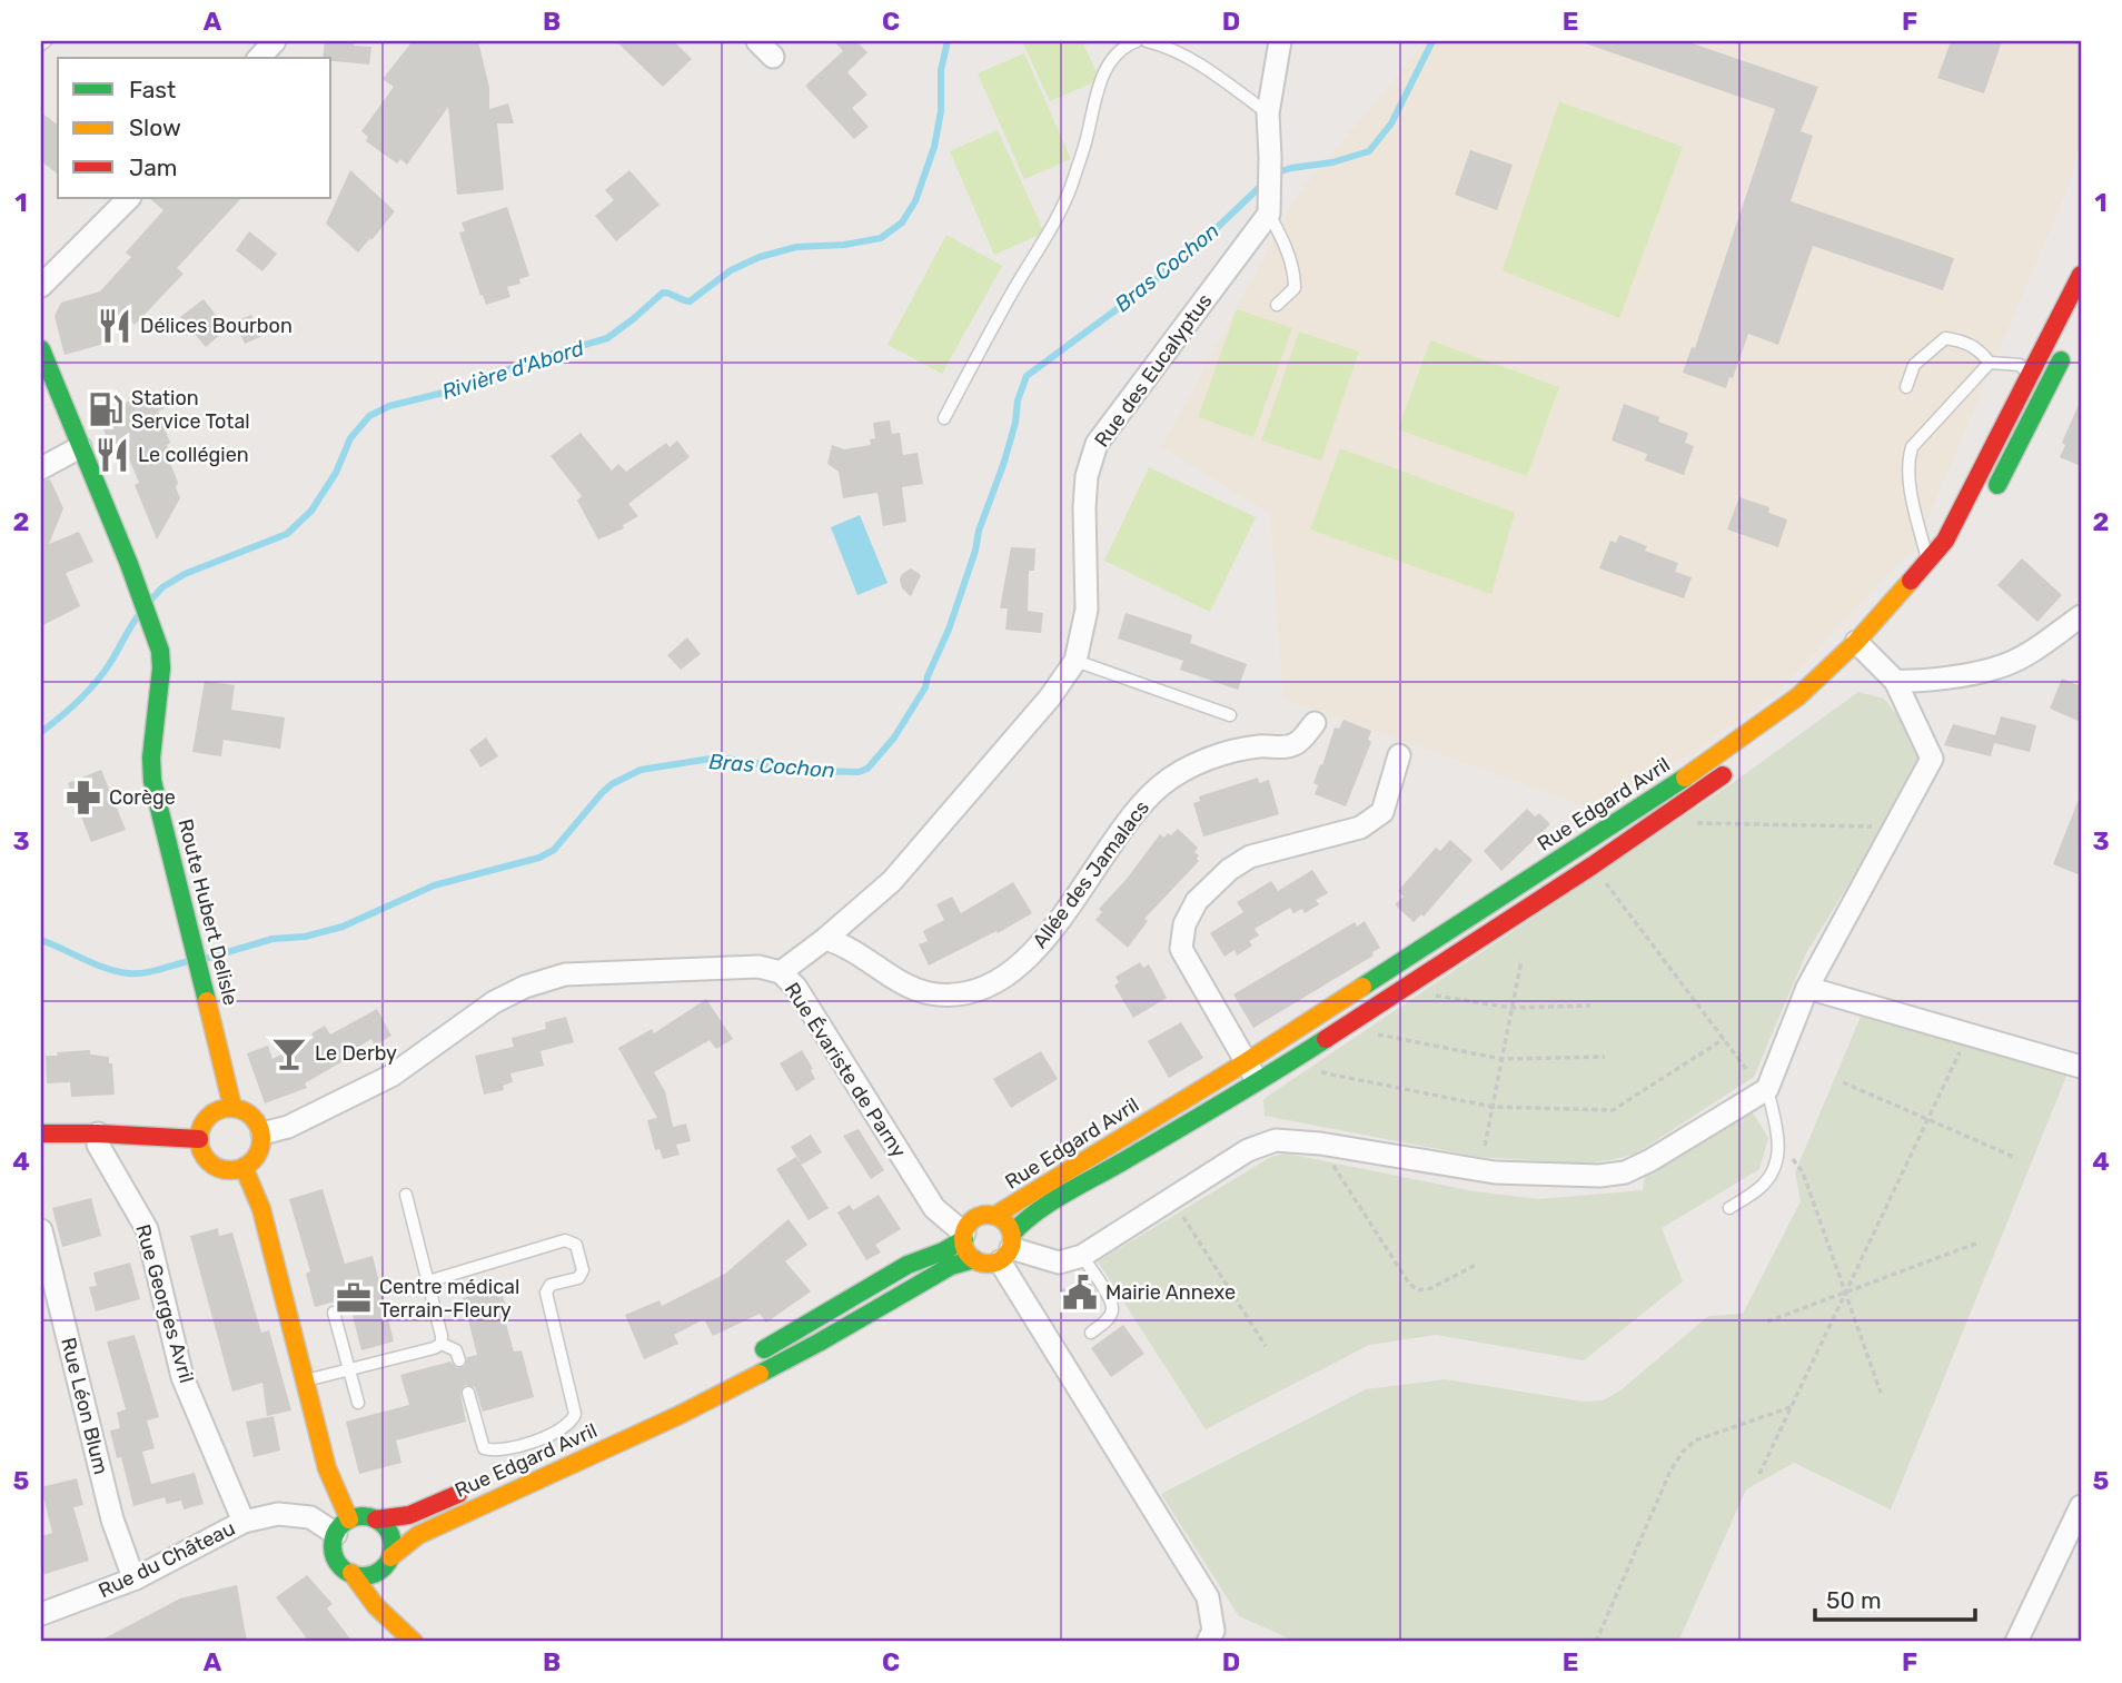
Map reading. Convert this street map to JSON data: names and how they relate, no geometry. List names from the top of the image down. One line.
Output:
{"streets":{"street":["Rue des Eucalyptus","Rue Edgard Avril","Allée des Jamalacs","Route Hubert Delisle","Rue Évariste de Parny","Rue Georges Avril","Rue Léon Blum","Rue du Château"]},"crossings":[["Rue des Eucalyptus","Allée des Jamalacs"],["Rue des Eucalyptus","Rue Évariste de Parny"],["Rue Edgard Avril","Rue Évariste de Parny"],["Rue Edgard Avril","Rue du Château"],["Route Hubert Delisle","Rue Évariste de Parny"],["Rue Georges Avril","Rue du Château"],["Rue Léon Blum","Rue du Château"]],"water":["Bras Cochon","Rivière d'Abord"],"places":{"restaurant":["Délices Bourbon","Le collégien"],"fuel station":["Station Service Total"],"pharmacy":["Corège"],"bar":["Le Derby"],"public building":["Mairie Annexe"],"office":["Centre médical Terrain-Fleury"]},"legend":["Fast","Slow","Jam"],"scale_bar":"50 m","grid":{"columns":["A","B","C","D","E","F"],"rows":["1","2","3","4","5"]}}
